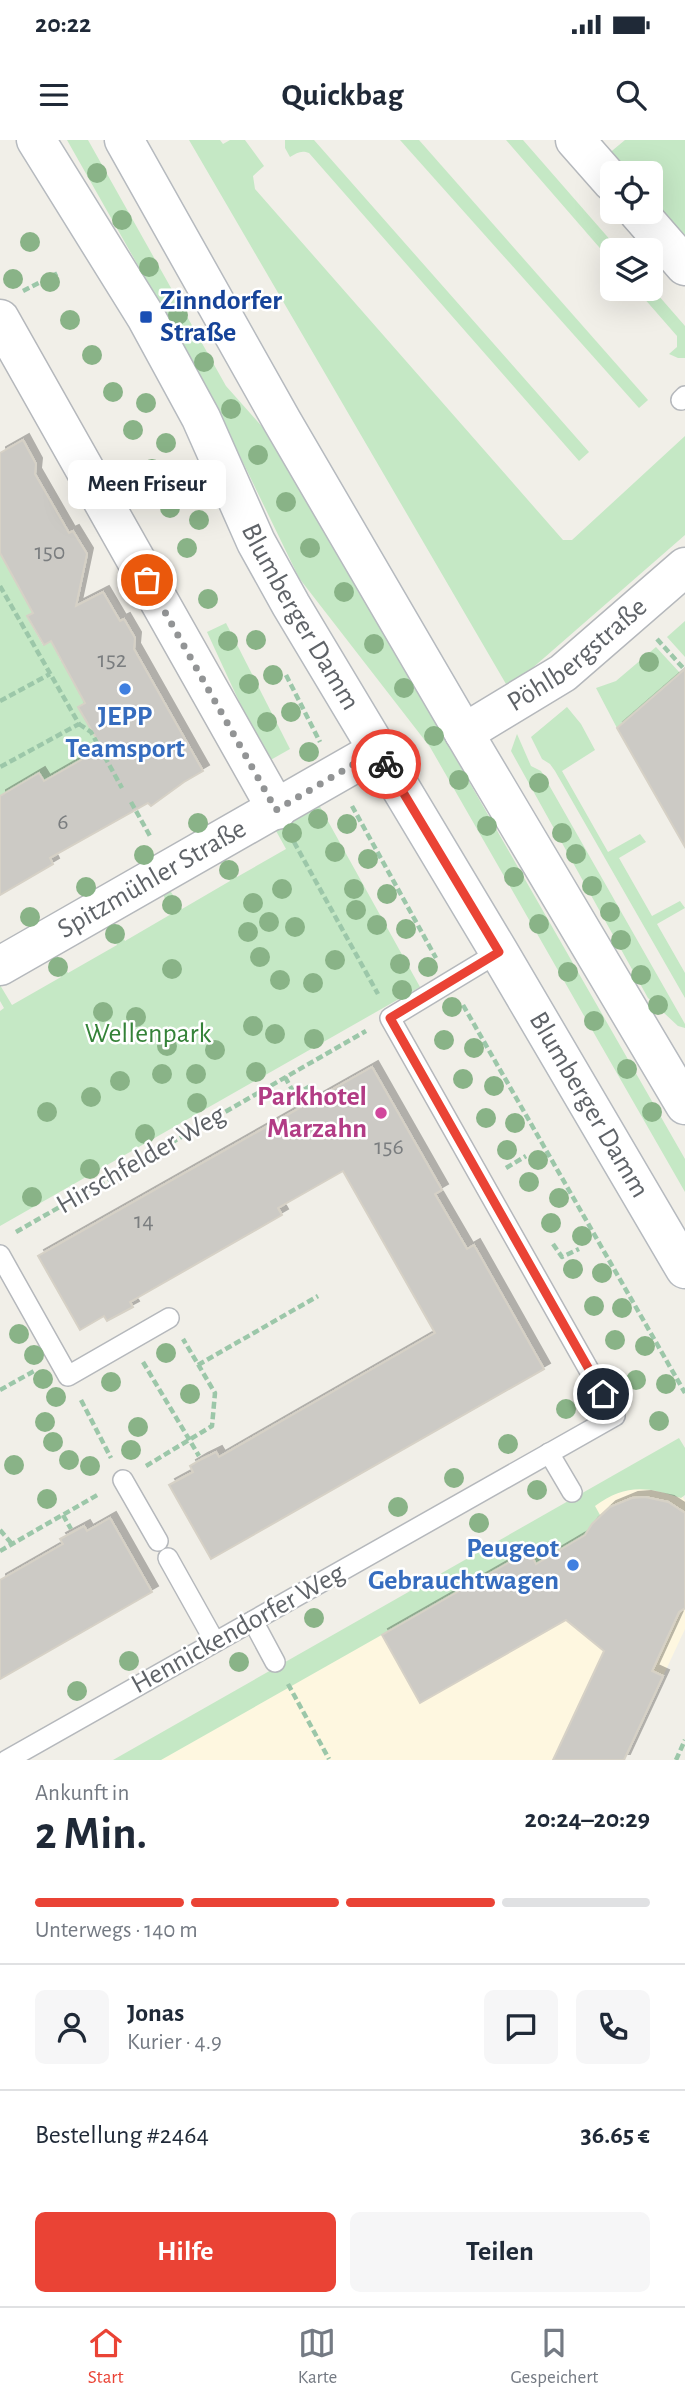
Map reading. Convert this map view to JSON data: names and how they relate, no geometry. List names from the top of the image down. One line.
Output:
{"streets":{"main road":["Blumberger Damm","Pöhlbergstraße","Spitzmühler Straße"],"lane":["Hennickendorfer Weg"],"path":["Hirschfelder Weg"]},"crossings":[["Blumberger Damm","Spitzmühler Straße"],["Hirschfelder Weg","Hennickendorfer Weg"]],"parks":["Wellenpark"],"places":{"transit":["Zinndorfer Straße"],"other":["Meen Friseur","JEPP Teamsport","Parkhotel Marzahn","Peugeot Gebrauchtwagen"]},"house_numbers":["150","152","6","156","14"],"page":{"status":"20:22","header":"Quickbag","bubble":"Meen Friseur","heading":["2 Min.","Ankunft in","20:24–20:29"],"panel":["Jonas","Kurier · 4.9","Bestellung #2464","36.65 €"],"bar":"Unterwegs · 140 m","buttons":["Hilfe","Teilen"],"tabs":["Start","Karte","Gespeichert"]}}
